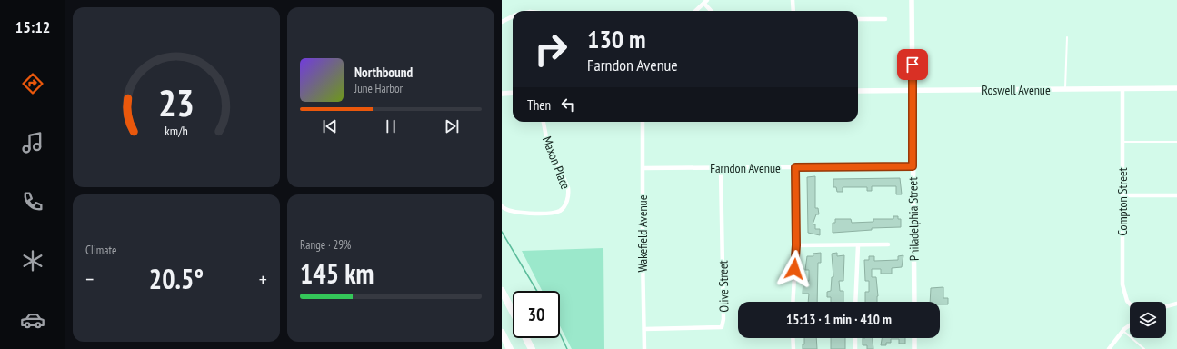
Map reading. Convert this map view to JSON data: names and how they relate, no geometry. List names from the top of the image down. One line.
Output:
{"streets":{"street":["Roswell Avenue","Maxon Place","Farndon Avenue","Compton Street","Philadelphia Street","Wakefield Avenue","Olive Street"]},"crossings":[["Roswell Avenue","Compton Street"],["Roswell Avenue","Philadelphia Street"],["Farndon Avenue","Philadelphia Street"],["Farndon Avenue","Wakefield Avenue"],["Farndon Avenue","Olive Street"],["Wakefield Avenue","Olive Street"]],"page":{"tabs":"15:12","turn":["130 m","Farndon Avenue"],"song":["Northbound","June Harbor"],"then":"Then","tile":["Climate",["Range · 29%","145 km"]],"heat":["−","20.5°","+"],"limit":"30","trip":"15:13 · 1 min · 410 m","gauge":["23","km/h"]}}
